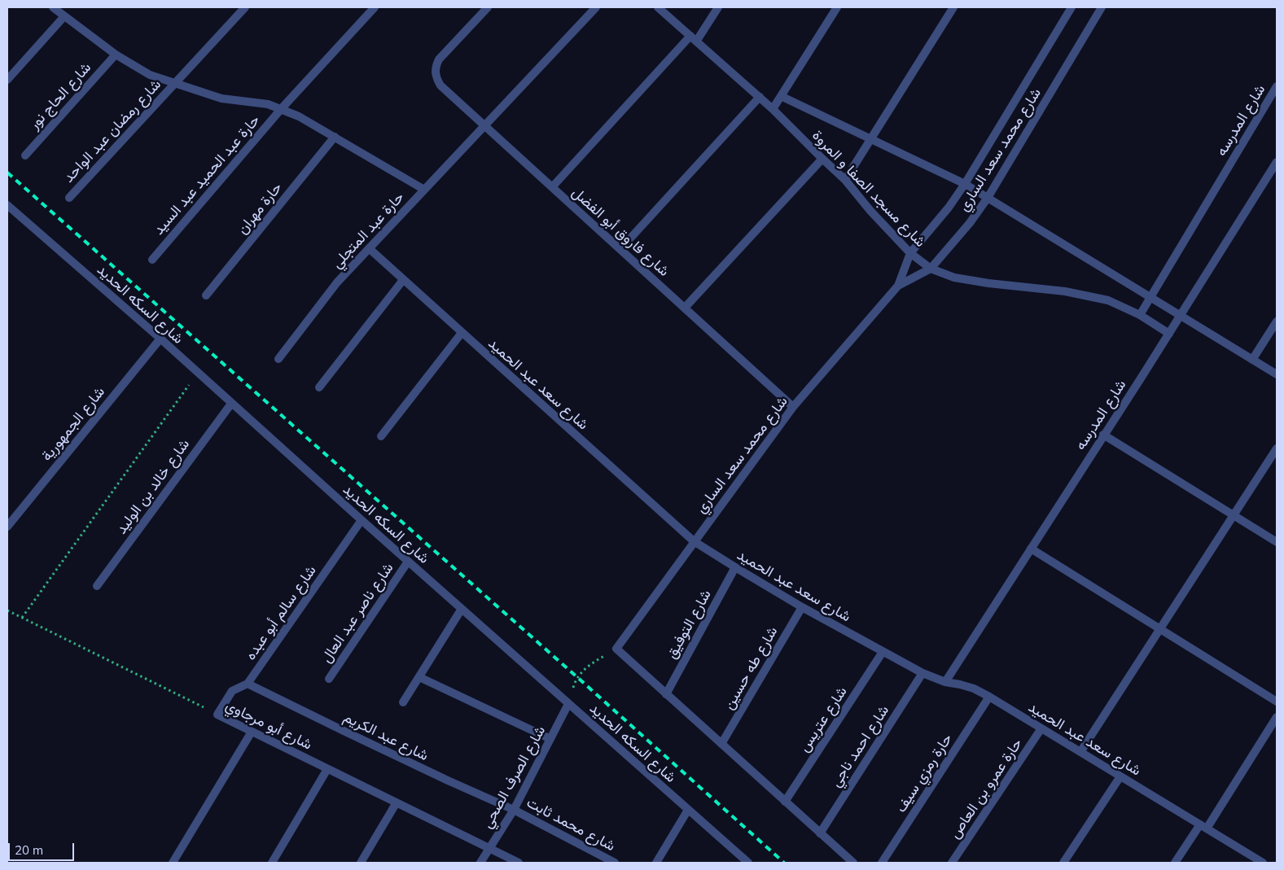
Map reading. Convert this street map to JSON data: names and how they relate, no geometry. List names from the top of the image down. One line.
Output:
{"streets":{"street":["شارع الحاج نور","شارع المدرسه","شارع رمضان عبد الواحد","شارع محمد سعد الساري","حارة عبد الحميد عبد السيد","شارع مسجد الصفا و المروة","حارة مهران","حارة عبد المتجلي","شارع فاروق أبو الفضل","شارع السكه الحديد","شارع سعد عبد الحميد","شارع الجمهورية","شارع خالد بن الوليد","شارع سالم أبو عبده","شارع ناصر عبد العال","شارع التوفيق","شارع طه حسين","شارع عتريس","شارع أبو مرجاوي","شارع عبد الكريم","شارع احمد ناجي","حارة رمزي سيف","شارع الصرف الصحي","حارة عمرو بن العاص","شارع محمد ثابت"]},"crossings":[["شارع المدرسه","شارع مسجد الصفا و المروة"],["شارع المدرسه","شارع سعد عبد الحميد"],["شارع محمد سعد الساري","شارع مسجد الصفا و المروة"],["شارع محمد سعد الساري","شارع فاروق أبو الفضل"],["شارع محمد سعد الساري","شارع سعد عبد الحميد"],["شارع محمد سعد الساري","شارع التوفيق"],["حارة عبد المتجلي","شارع فاروق أبو الفضل"],["حارة عبد المتجلي","شارع سعد عبد الحميد"],["شارع السكه الحديد","شارع الجمهورية"],["شارع السكه الحديد","شارع خالد بن الوليد"],["شارع السكه الحديد","شارع سالم أبو عبده"],["شارع السكه الحديد","شارع ناصر عبد العال"],["شارع السكه الحديد","شارع الصرف الصحي"],["شارع سعد عبد الحميد","شارع التوفيق"],["شارع سعد عبد الحميد","شارع طه حسين"],["شارع سعد عبد الحميد","شارع عتريس"],["شارع سعد عبد الحميد","شارع احمد ناجي"],["شارع سعد عبد الحميد","حارة رمزي سيف"],["شارع سعد عبد الحميد","حارة عمرو بن العاص"],["شارع سالم أبو عبده","شارع أبو مرجاوي"],["شارع سالم أبو عبده","شارع عبد الكريم"],["شارع أبو مرجاوي","شارع الصرف الصحي"],["شارع عبد الكريم","شارع الصرف الصحي"],["شارع عبد الكريم","شارع محمد ثابت"],["شارع الصرف الصحي","شارع محمد ثابت"]],"scale_bar":"20 m"}
